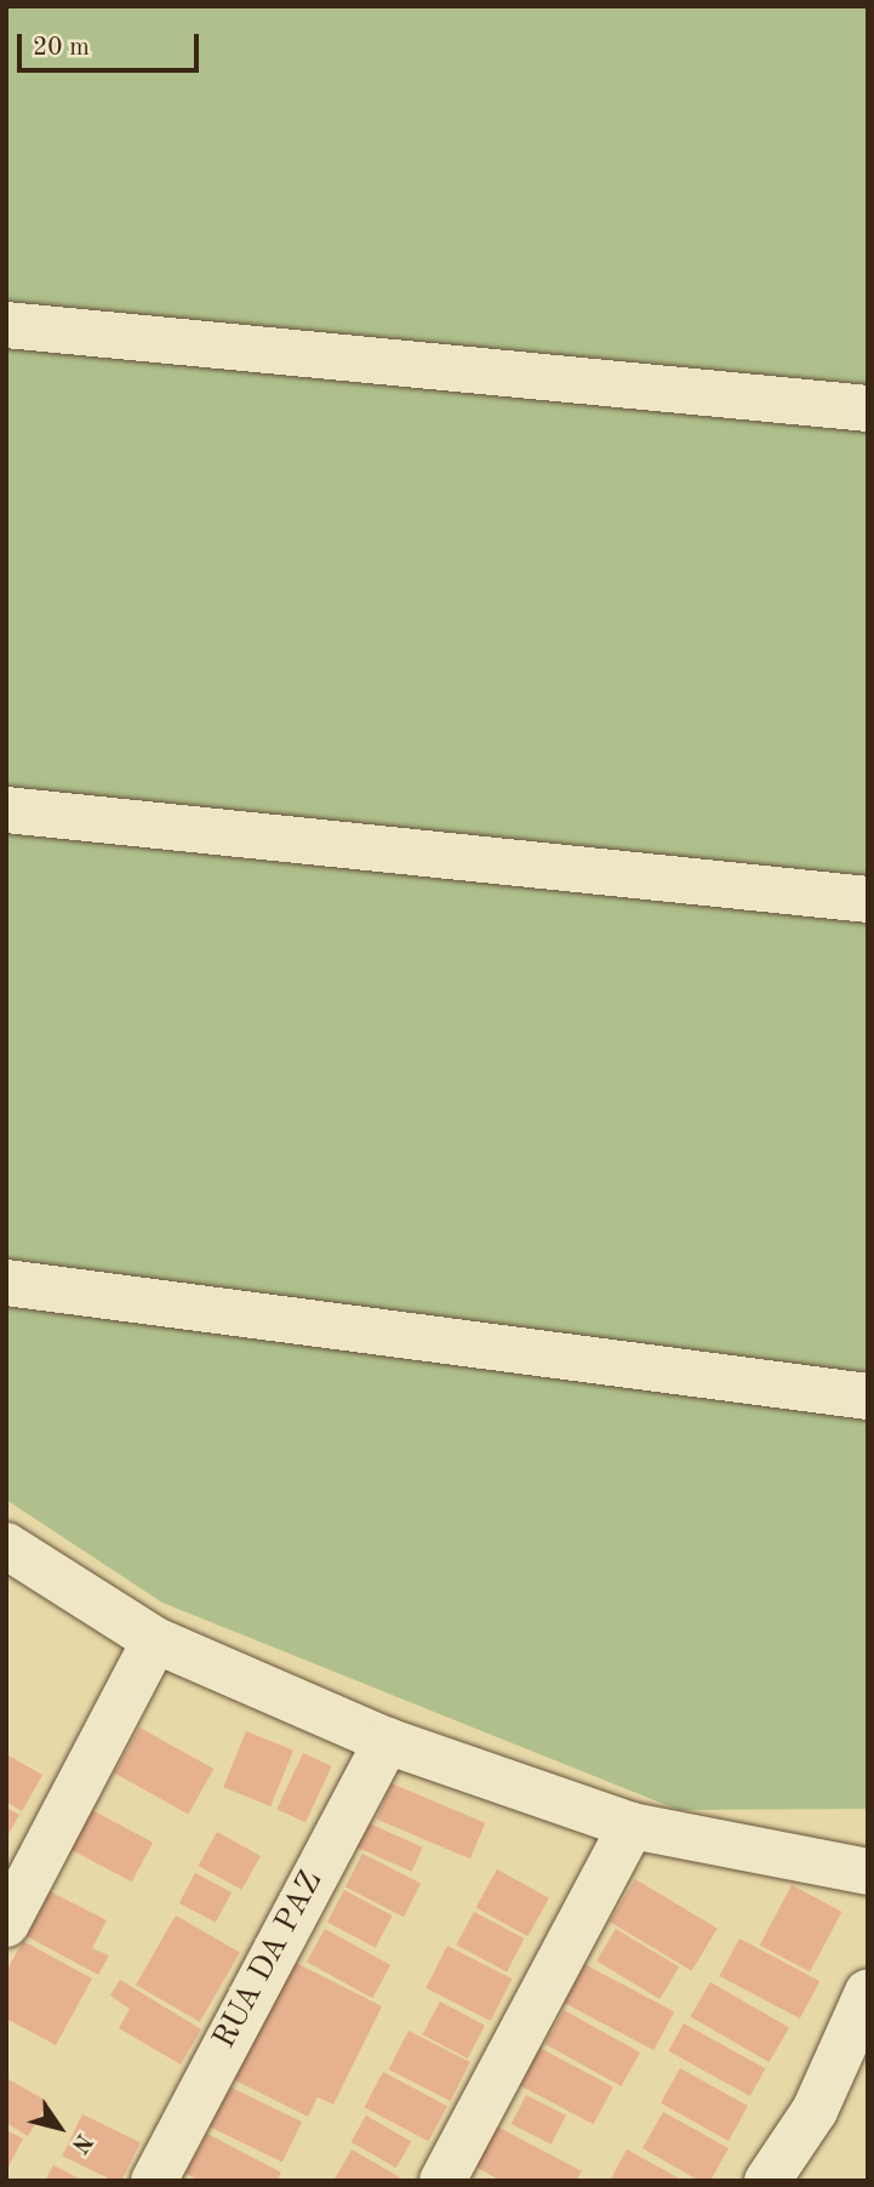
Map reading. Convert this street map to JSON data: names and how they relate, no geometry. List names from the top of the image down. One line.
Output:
{"streets":{"street":["RUA DA PAZ"]},"scale_bar":"20 m","north":"bottom right"}
